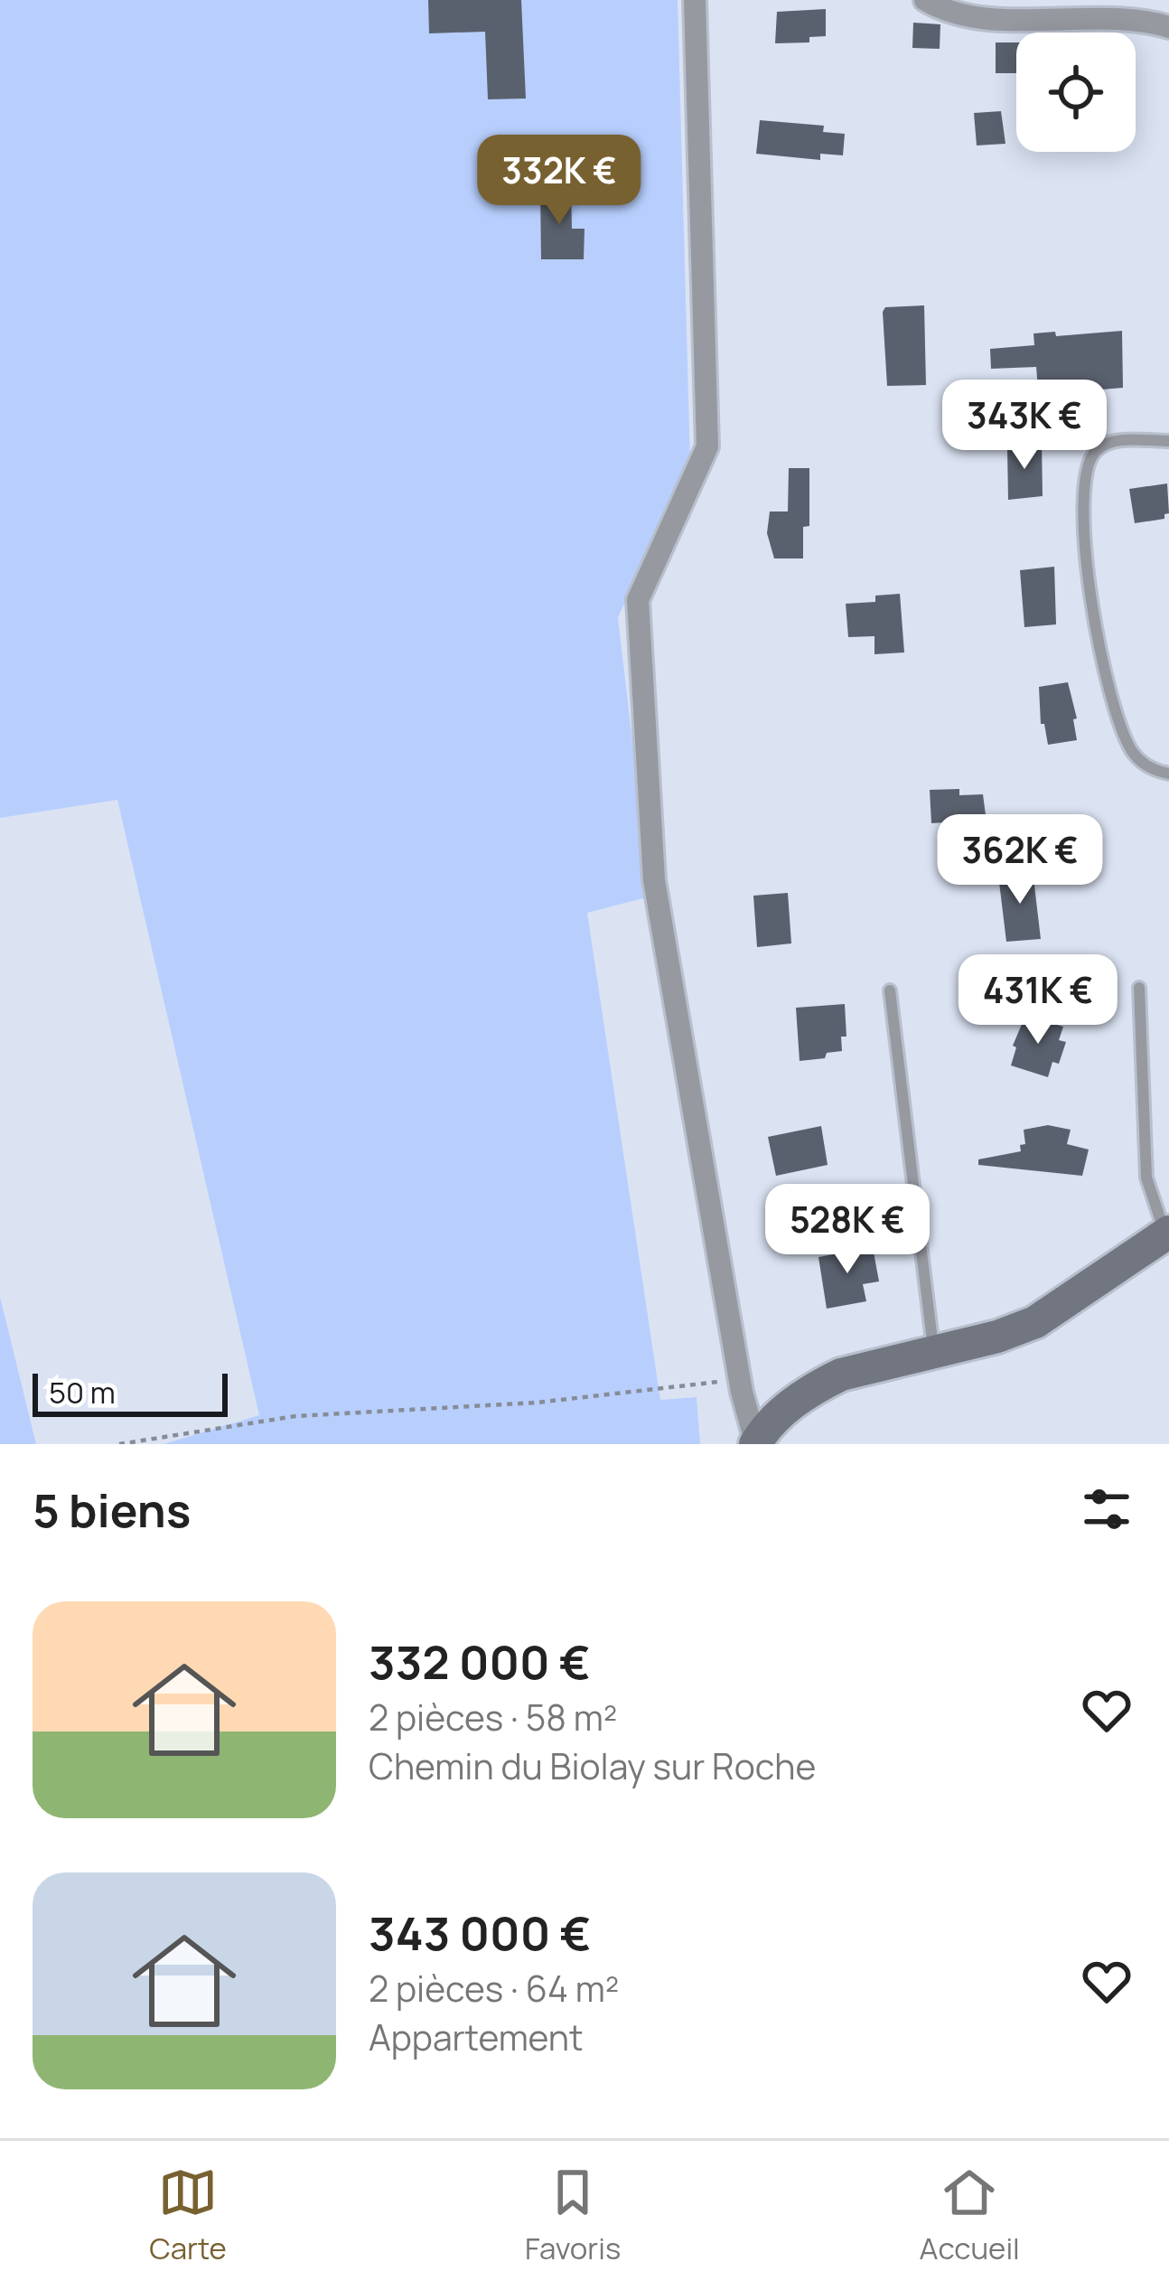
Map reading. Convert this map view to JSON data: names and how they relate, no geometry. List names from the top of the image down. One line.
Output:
{"scale_bar":"50 m","page":{"price":["332K €","343K €","362K €","431K €","528K €"],"scale":"50 m","heading":"5 biens","list":[{"name":"332 000 €","note":"2 pièces · 58 m² · Chemin du Biolay sur Roche"},{"name":"343 000 €","note":"2 pièces · 64 m² · Appartement"}],"tabs":["Carte","Favoris","Accueil"]}}
